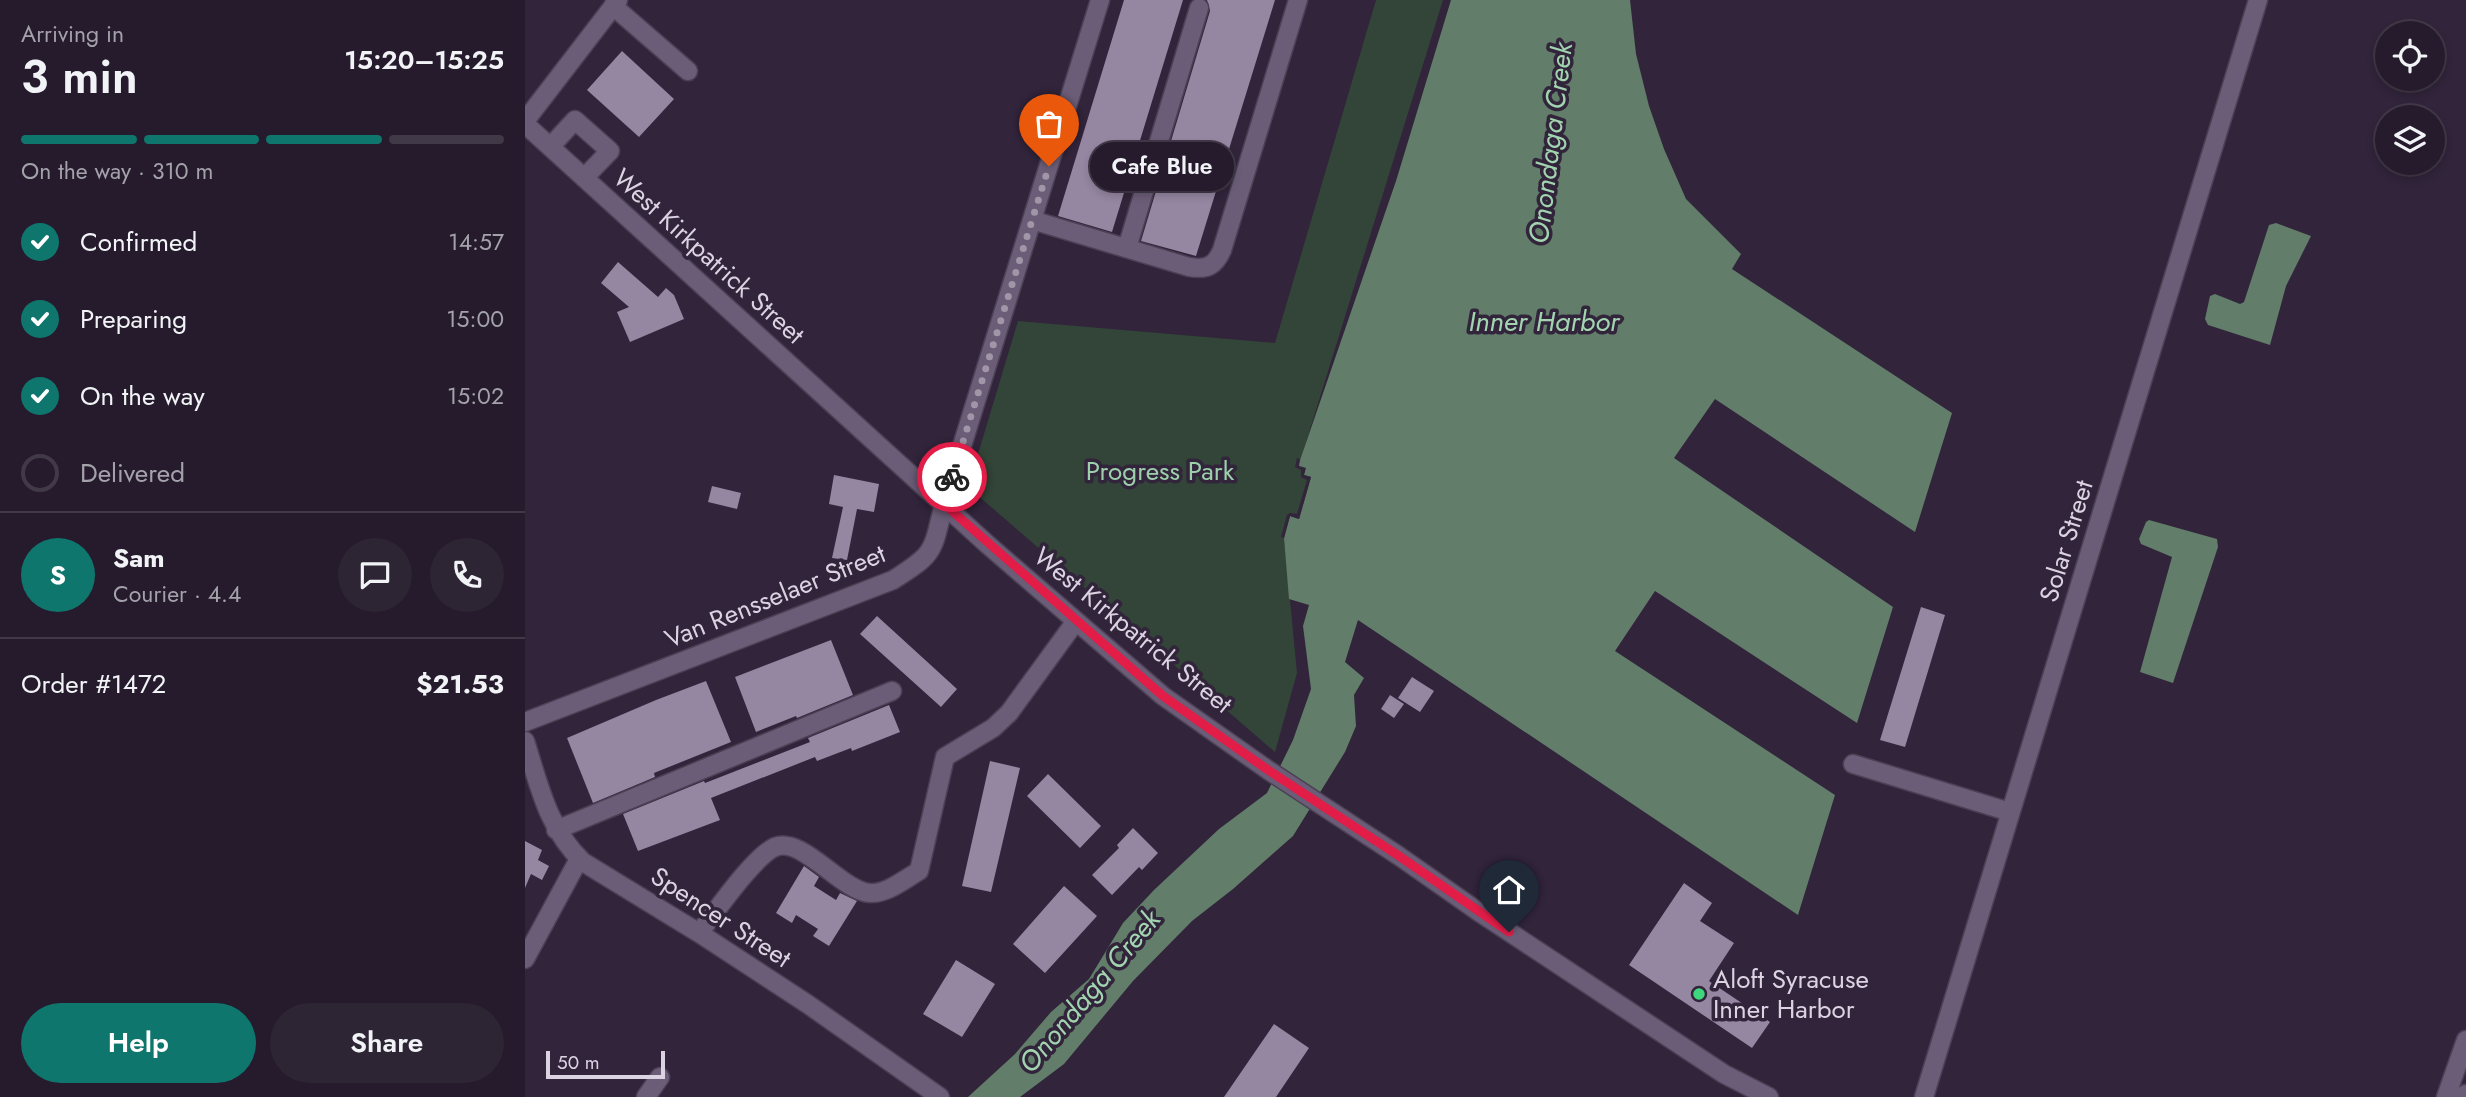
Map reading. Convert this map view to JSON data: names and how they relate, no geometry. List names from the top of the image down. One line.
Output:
{"streets":{"street":["West Kirkpatrick Street","Solar Street","Van Rensselaer Street","Spencer Street"]},"crossings":[["West Kirkpatrick Street","Van Rensselaer Street"]],"water":["Onondaga Creek","Inner Harbor"],"parks":["Progress Park"],"places":["Cafe Blue","Aloft Syracuse Inner Harbor"],"scale_bar":"50 m","page":{"heading":["3 min","Arriving in","15:20–15:25"],"panel":["Sam","Courier · 4.4","Order #1472","$21.53"],"bar":"On the way · 310 m","bubble":"Cafe Blue","list":[["Confirmed","14:57"],["Preparing","15:00"],["On the way","15:02"],"Delivered"],"round":"S","buttons":["Help","Share"],"scale":"50 m"}}
